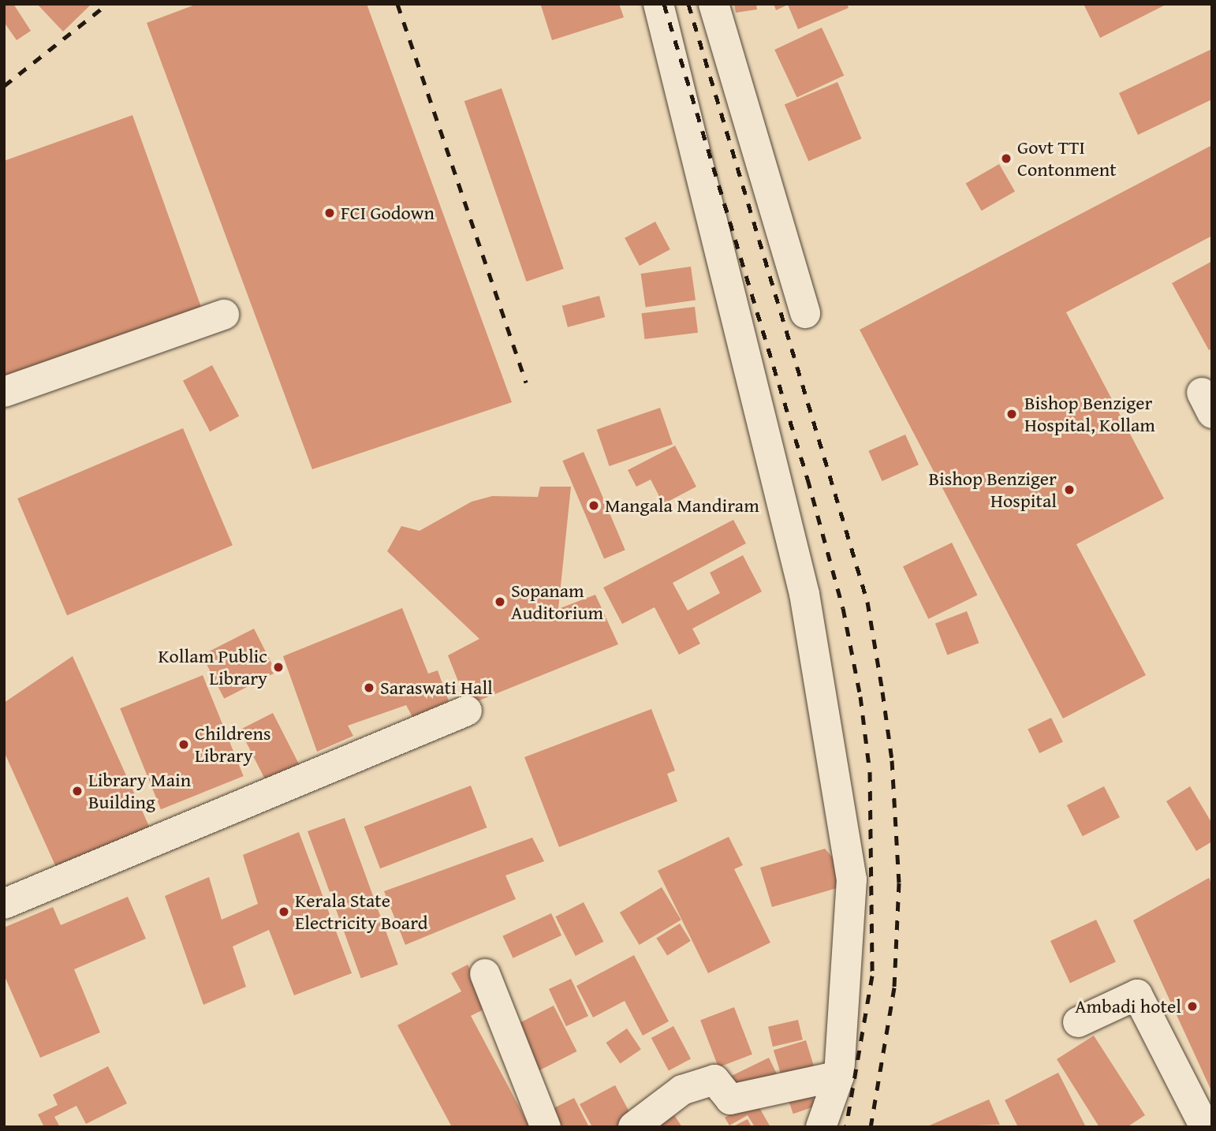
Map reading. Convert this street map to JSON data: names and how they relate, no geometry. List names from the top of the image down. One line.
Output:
{"places":["Govt TTI Contonment","FCI Godown","Bishop Benziger Hospital, Kollam","Bishop Benziger Hospital","Mangala Mandiram","Sopanam Auditorium","Kollam Public Library","Saraswati Hall","Childrens Library","Library Main Building","Kerala State Electricity Board","Ambadi hotel"]}
